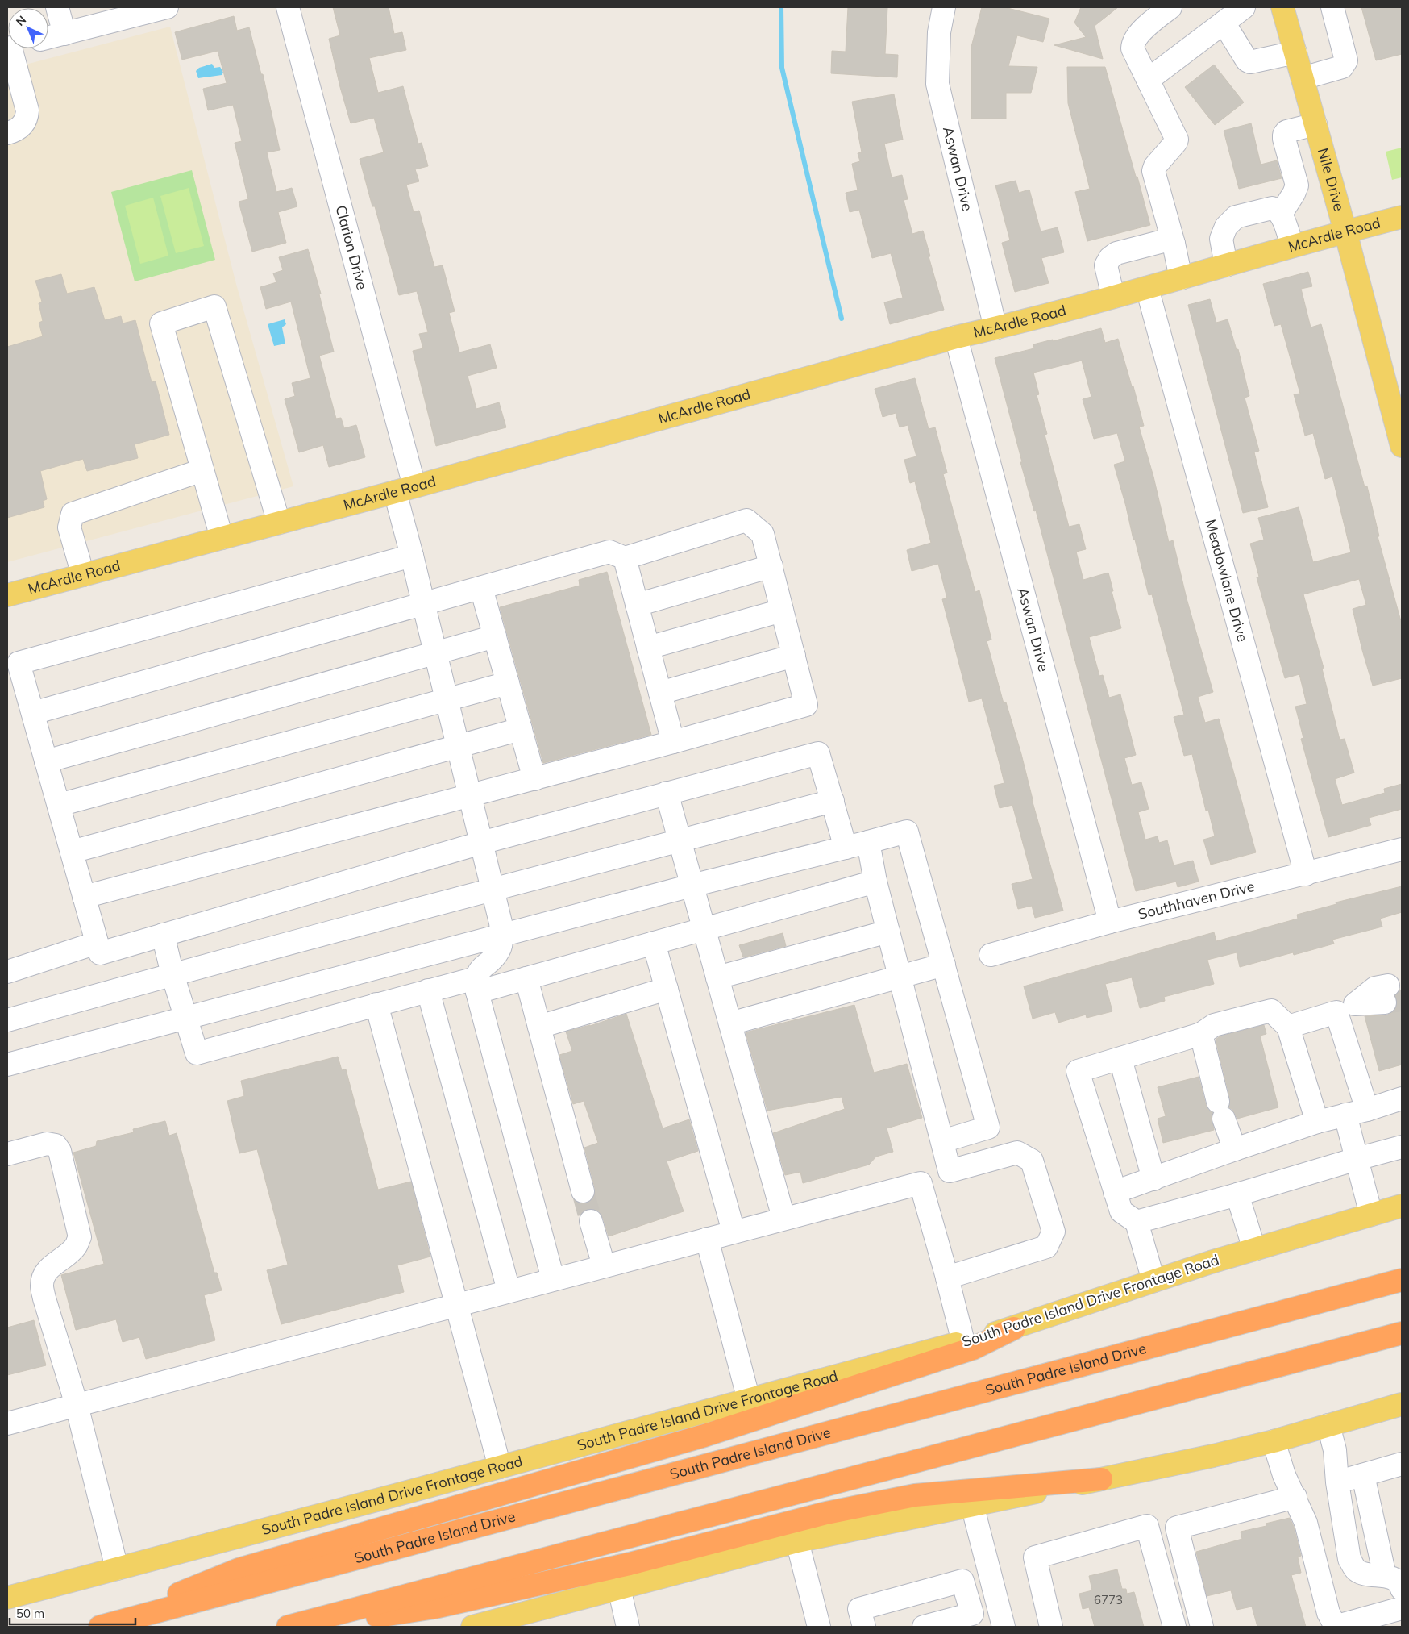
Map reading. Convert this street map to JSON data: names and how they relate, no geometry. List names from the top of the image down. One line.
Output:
{"streets":{"highway":["South Padre Island Drive"],"main road":["Nile Drive","McArdle Road","South Padre Island Drive Frontage Road"],"street":["Aswan Drive","Clarion Drive","Meadowlane Drive","Southhaven Drive"]},"crossings":[["Aswan Drive","McArdle Road"],["Aswan Drive","Southhaven Drive"],["Nile Drive","McArdle Road"],["McArdle Road","Clarion Drive"],["McArdle Road","Meadowlane Drive"],["Meadowlane Drive","Southhaven Drive"]],"house_numbers":["6773"],"scale_bar":"50 m","north":"top left"}
